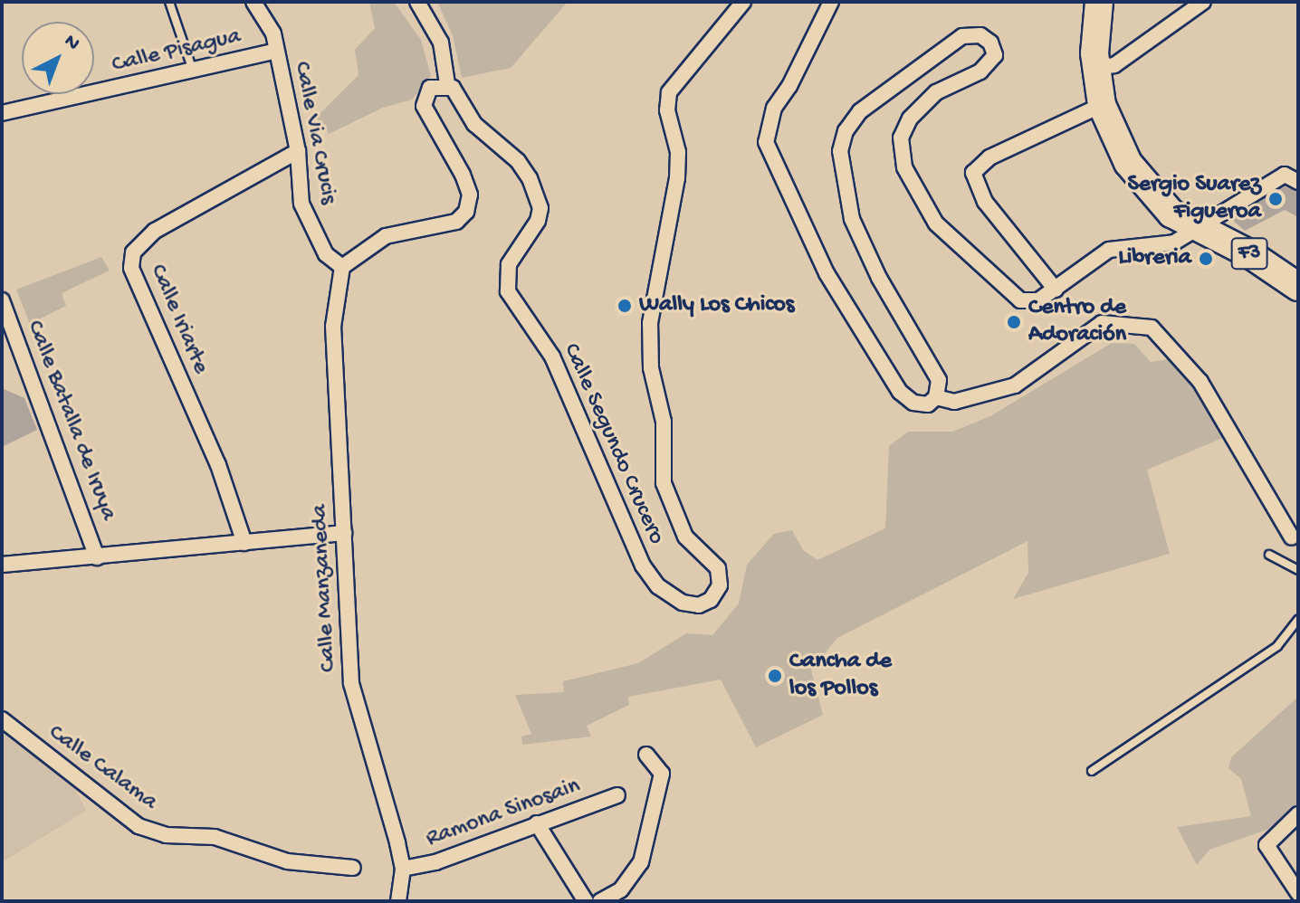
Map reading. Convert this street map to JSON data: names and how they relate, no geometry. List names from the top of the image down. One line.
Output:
{"streets":{"highway":["F3"],"street":["Calle Pisagua","Calle Via Crucis","Calle Iriarte","Calle Batalla de Iruya","Calle Segundo Crucero","Calle Manzaneda","Calle Calama","Ramona Sinosain"]},"crossings":[["Calle Pisagua","Calle Via Crucis"],["Calle Via Crucis","Calle Iriarte"],["Calle Via Crucis","Calle Manzaneda"],["Calle Manzaneda","Ramona Sinosain"]],"places":["Sergio Suarez Figueroa","Libreria","Wally Los Chicos","Centro de Adoración","Cancha de los Pollos"],"north":"top right"}
